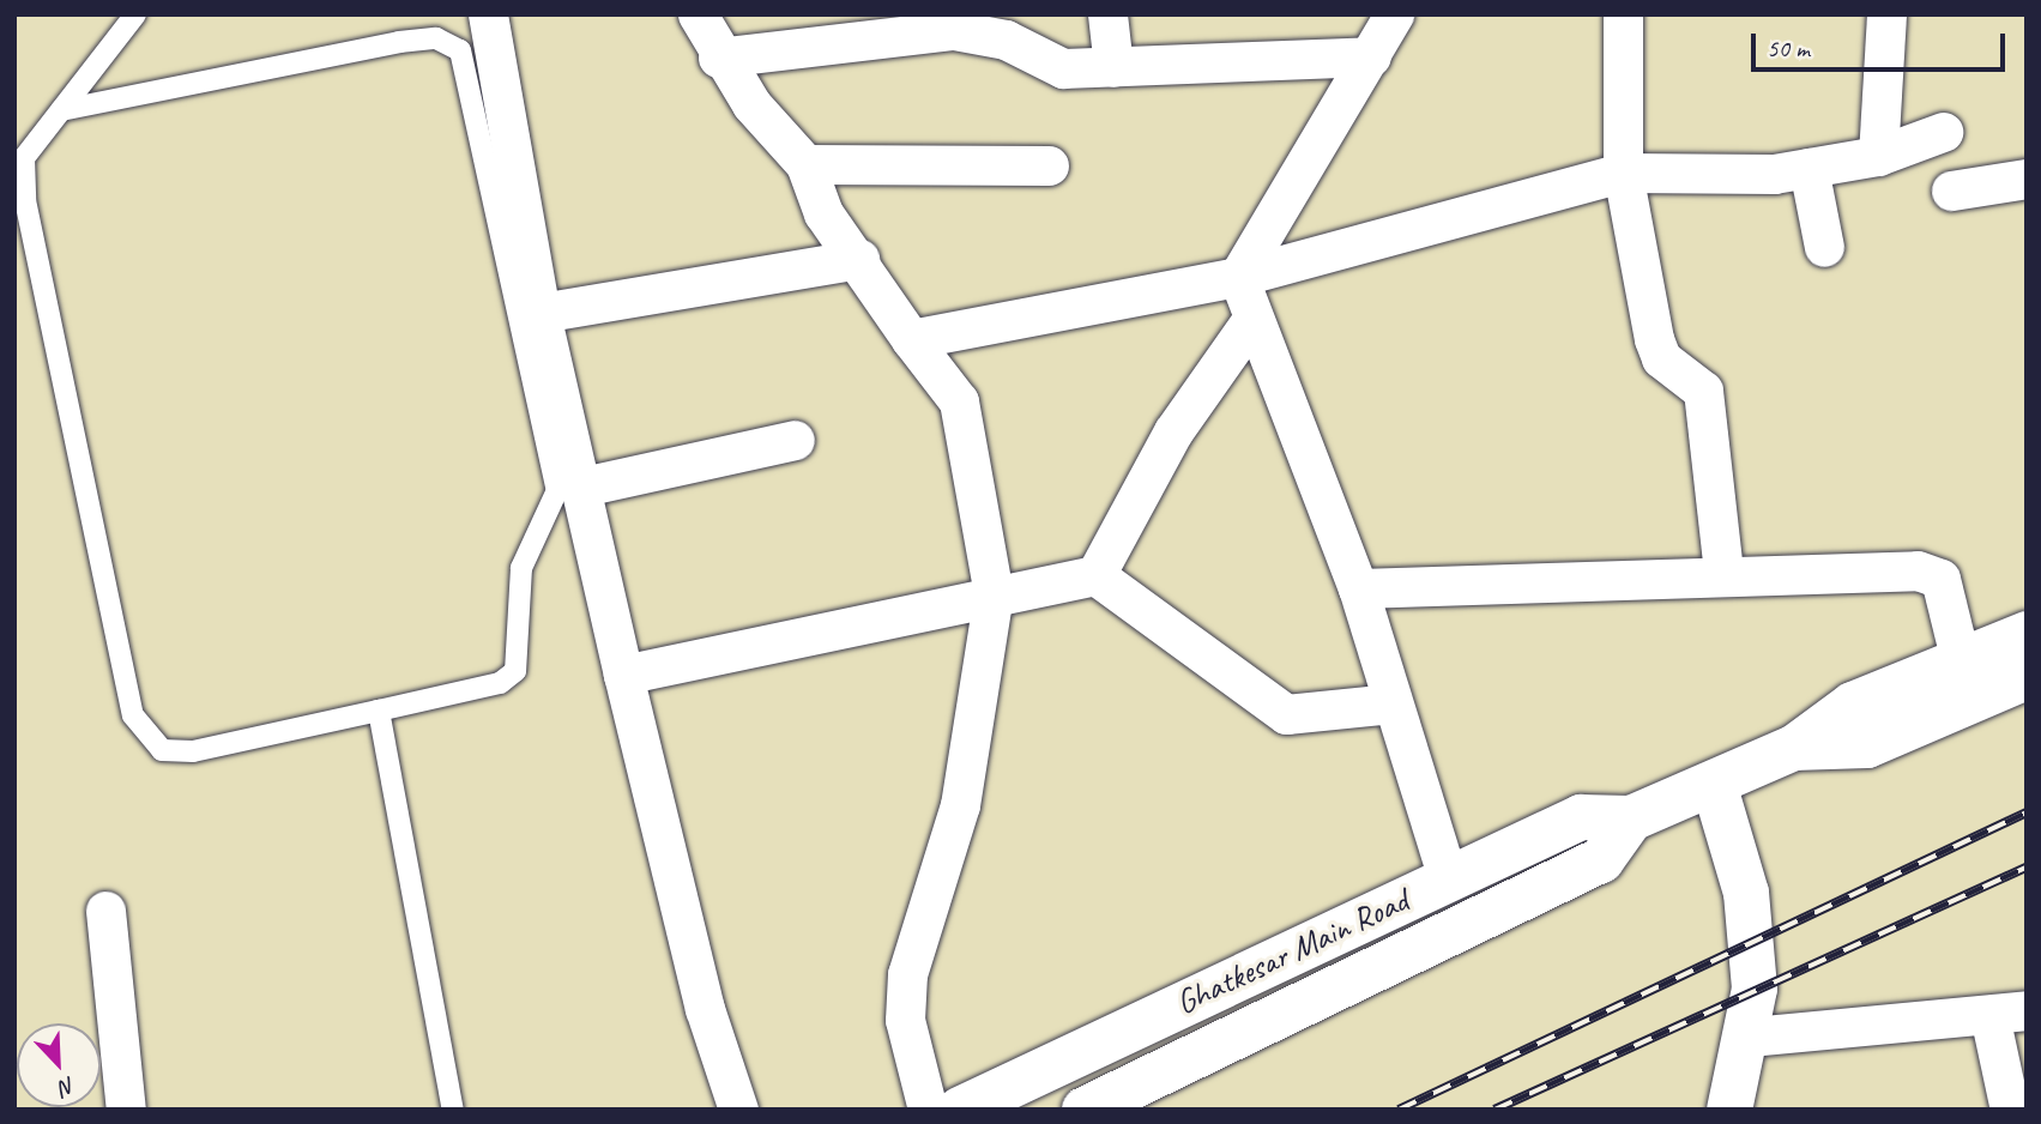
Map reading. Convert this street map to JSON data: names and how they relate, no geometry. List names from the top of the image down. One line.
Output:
{"streets":{"main road":["Ghatkesar Main Road"]},"scale_bar":"50 m","north":"bottom right"}
